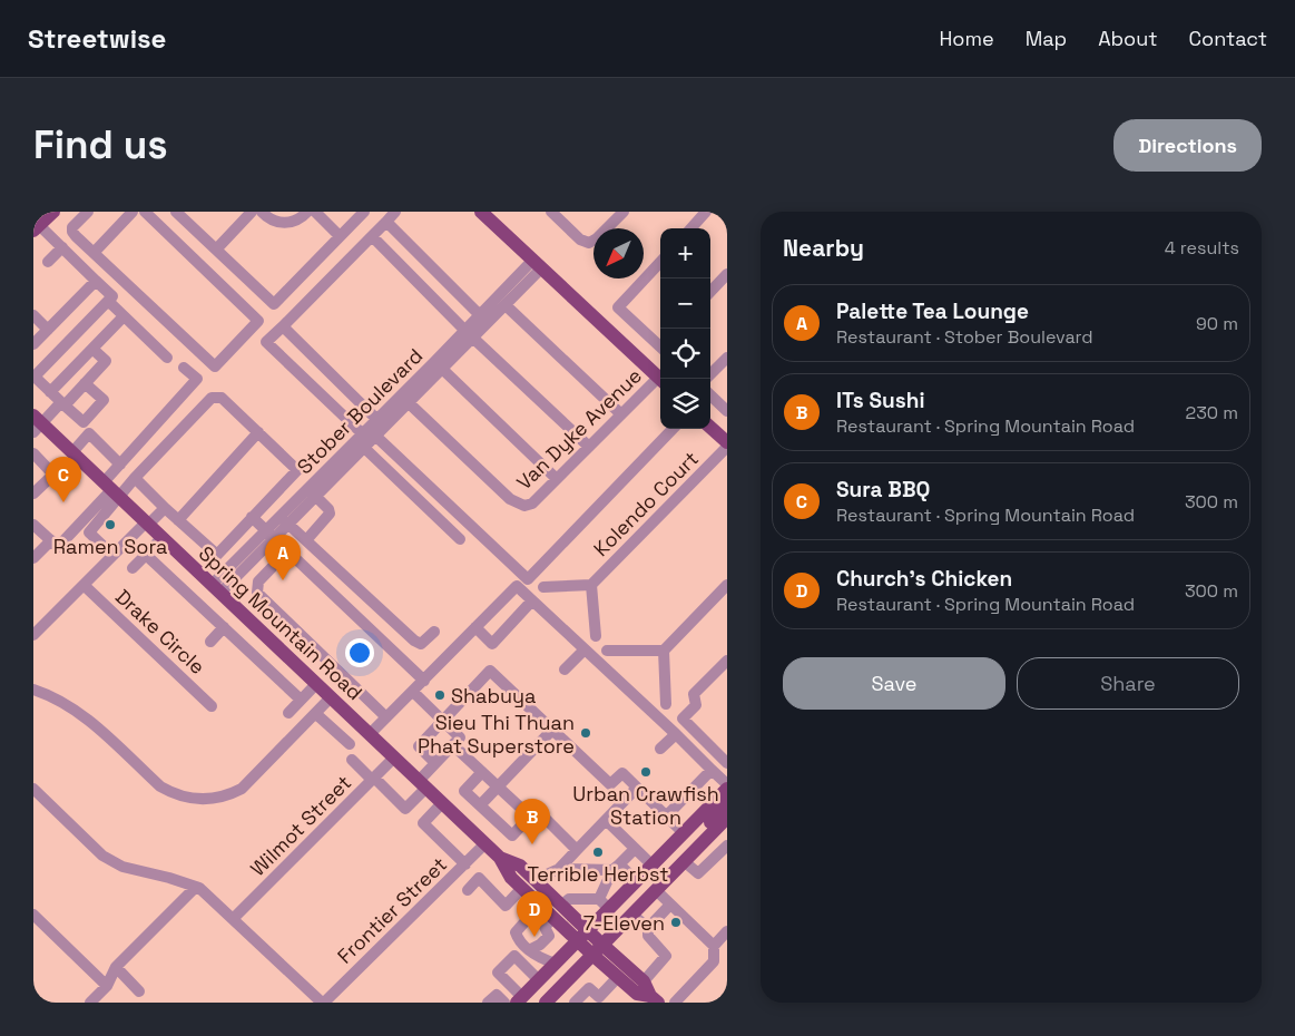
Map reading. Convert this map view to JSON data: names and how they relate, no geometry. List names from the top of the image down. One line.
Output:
{"streets":{"main road":["Spring Mountain Road"],"street":["Stober Boulevard","Van Dyke Avenue","Kolendo Court","Drake Circle","Wilmot Street","Frontier Street"]},"crossings":[["Stober Boulevard","Van Dyke Avenue"],["Stober Boulevard","Spring Mountain Road"],["Spring Mountain Road","Wilmot Street"],["Spring Mountain Road","Frontier Street"]],"places":["Ramen Sora","Shabuya","Sieu Thi Thuan Phat Superstore","Urban Crawfish Station","Terrible Herbst","7-Eleven"],"north":"bottom left","page":{"header":"Streetwise","nav":["Home","Map","About","Contact"],"buttons":["Directions",["Save","Share"]],"title":"Find us","heading":["Nearby","4 results"],"map_buttons":["+","−"],"list":[{"mark":"A","name":"Palette Tea Lounge","note":"Restaurant · Stober Boulevard","value":"90 m"},{"mark":"B","name":"ITs Sushi","note":"Restaurant · Spring Mountain Road","value":"230 m"},{"mark":"C","name":"Sura BBQ","note":"Restaurant · Spring Mountain Road","value":"300 m"},{"mark":"D","name":"Church's Chicken","note":"Restaurant · Spring Mountain Road","value":"300 m"}],"pins":["C","A","B","D"]}}
